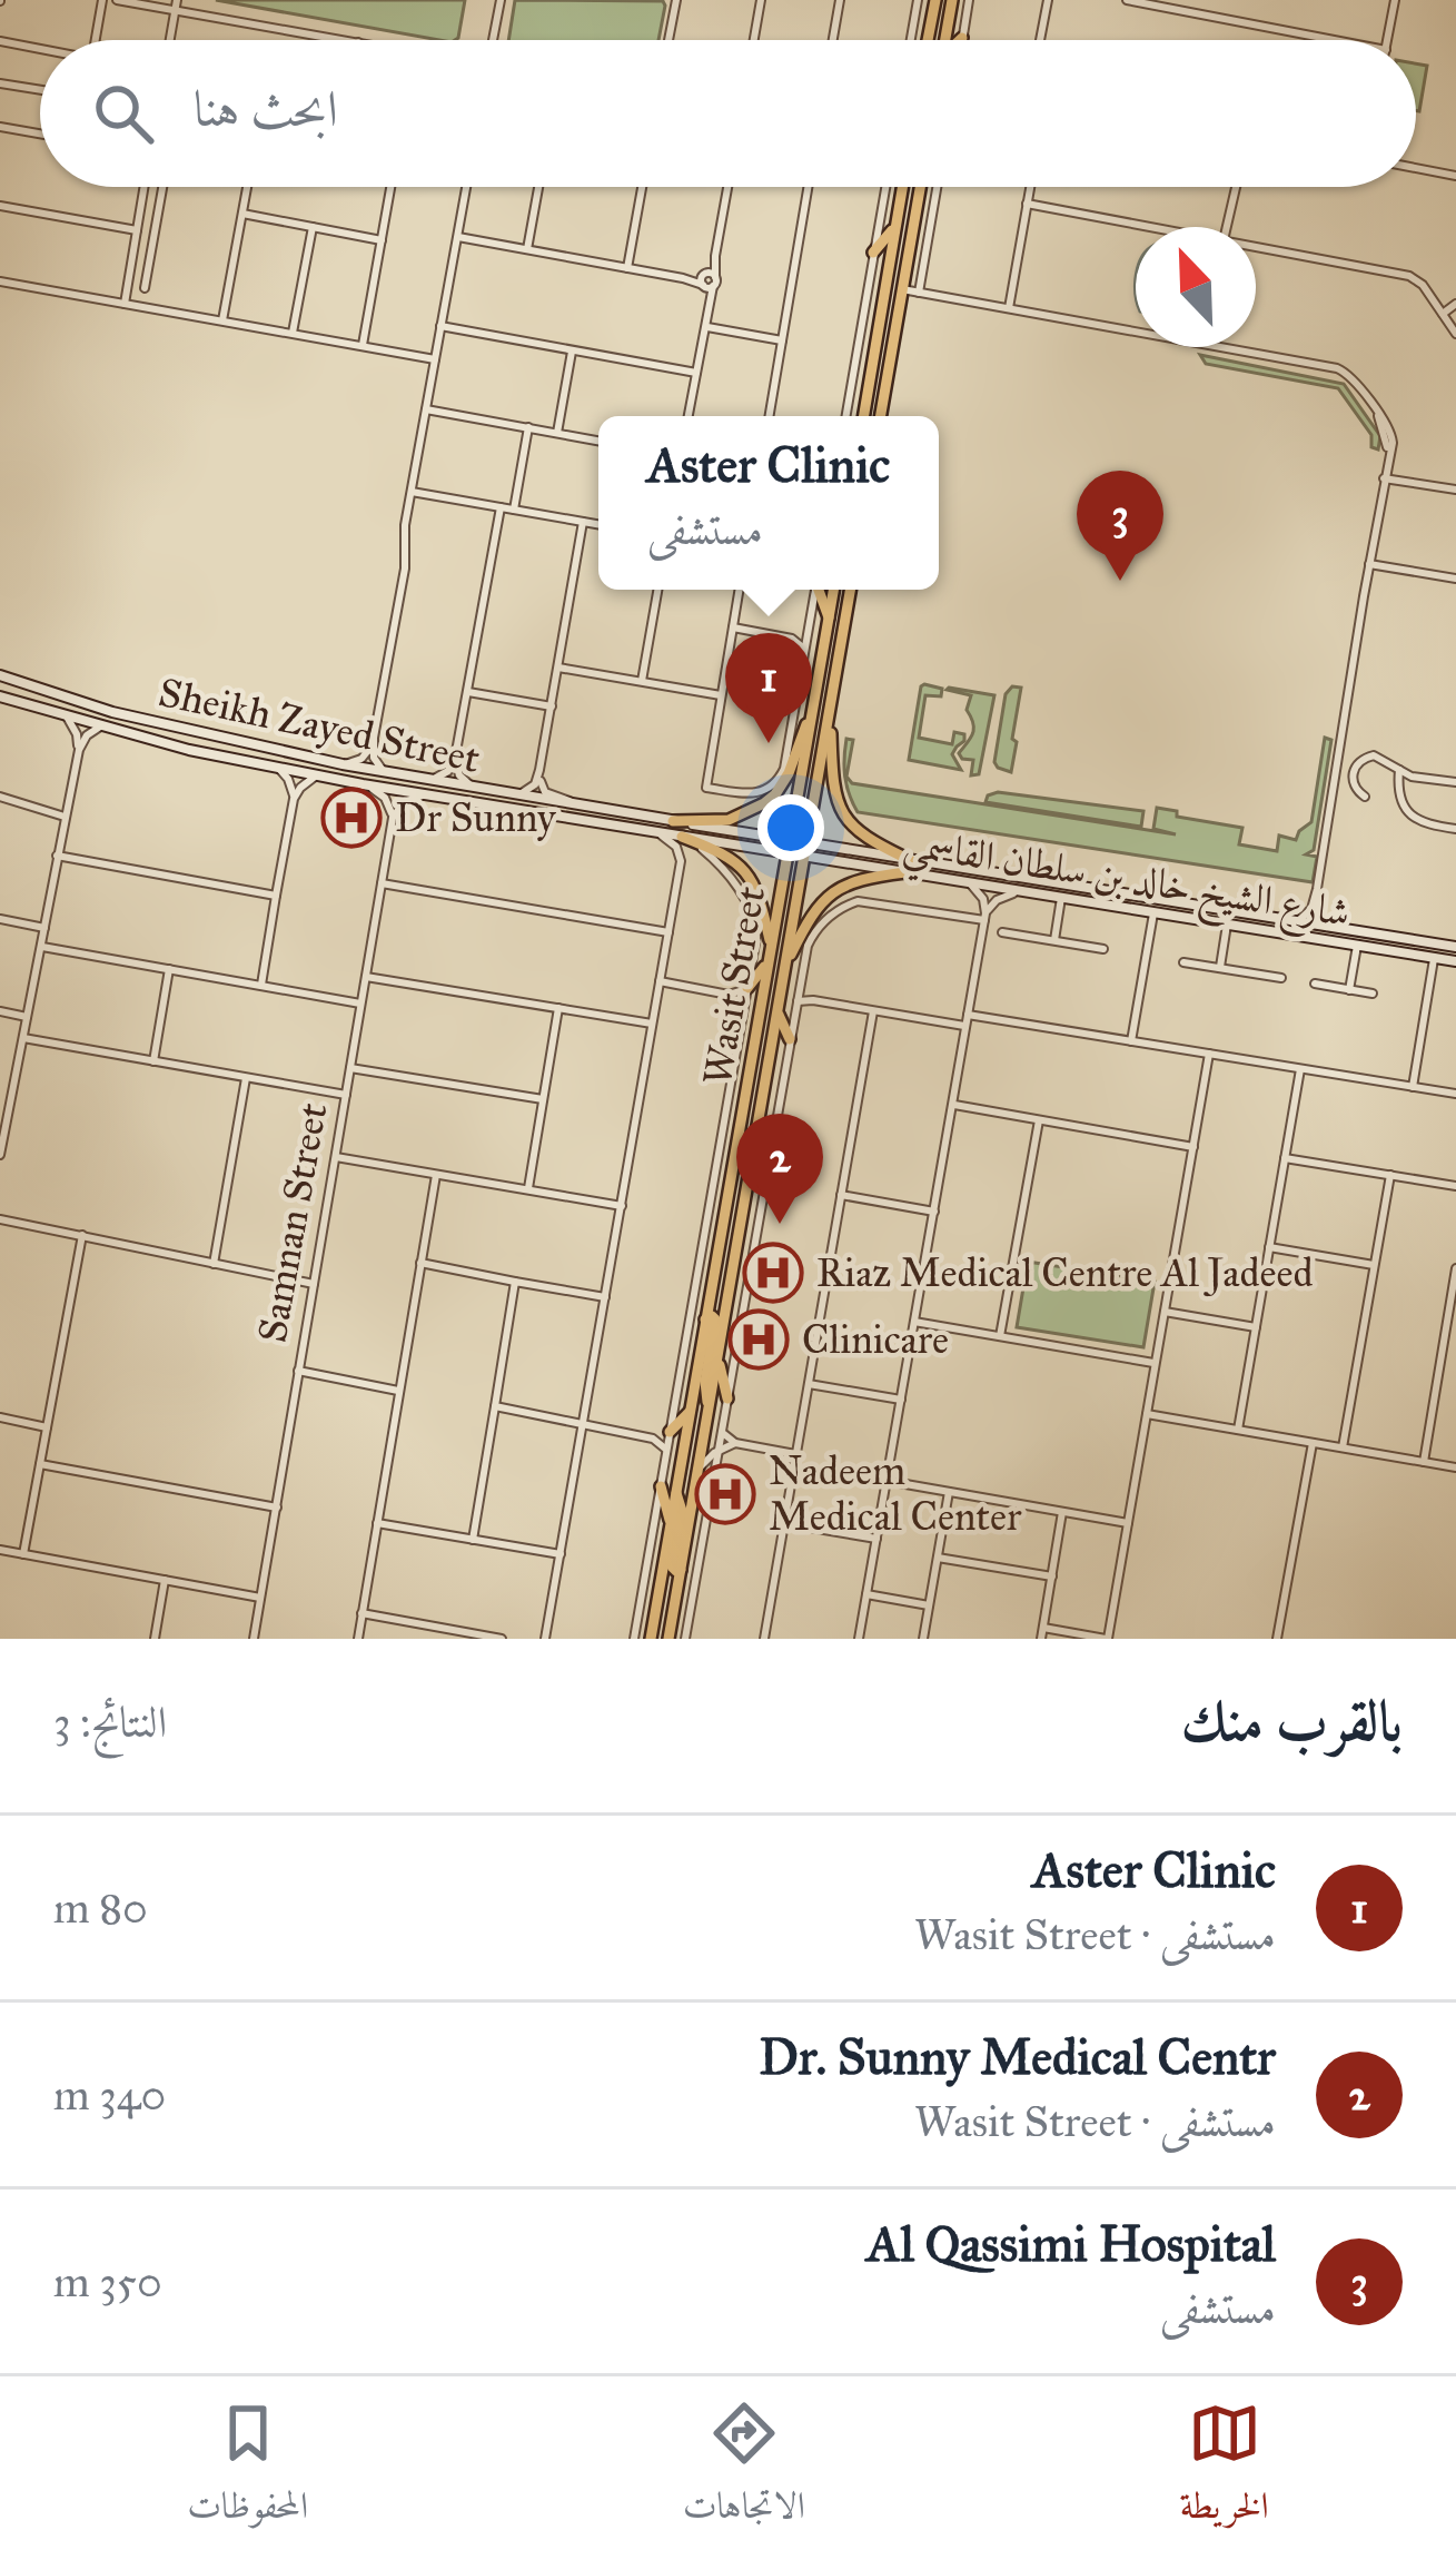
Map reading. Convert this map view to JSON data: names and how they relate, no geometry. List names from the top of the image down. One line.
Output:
{"streets":{"main road":["Sheikh Zayed Street","شارع الشيخ خالد بن سلطان القاسمي","Wasit Street"],"street":["Samnan Street"]},"crossings":[["Sheikh Zayed Street","شارع الشيخ خالد بن سلطان القاسمي"],["Sheikh Zayed Street","Wasit Street"],["شارع الشيخ خالد بن سلطان القاسمي","Wasit Street"]],"places":{"hospital":["Dr Sunny","Riaz Medical Centre Al Jadeed","Clinicare","Nadeem Medical Center"]},"north":"top left","page":{"search":"ابحث هنا","popup":["Aster Clinic","مستشفى"],"pins":["3","1","2"],"heading":["بالقرب منك","النتائج: 3"],"list":[{"mark":"1","name":"Aster Clinic","note":"مستشفى · Wasit Street","value":"80 m"},{"mark":"2","name":"Dr. Sunny Medical Centr","note":"مستشفى · Wasit Street","value":"340 m"},{"mark":"3","name":"Al Qassimi Hospital","note":"مستشفى","value":"350 m"}],"nav":["الخريطة","الاتجاهات","المحفوظات"]}}
